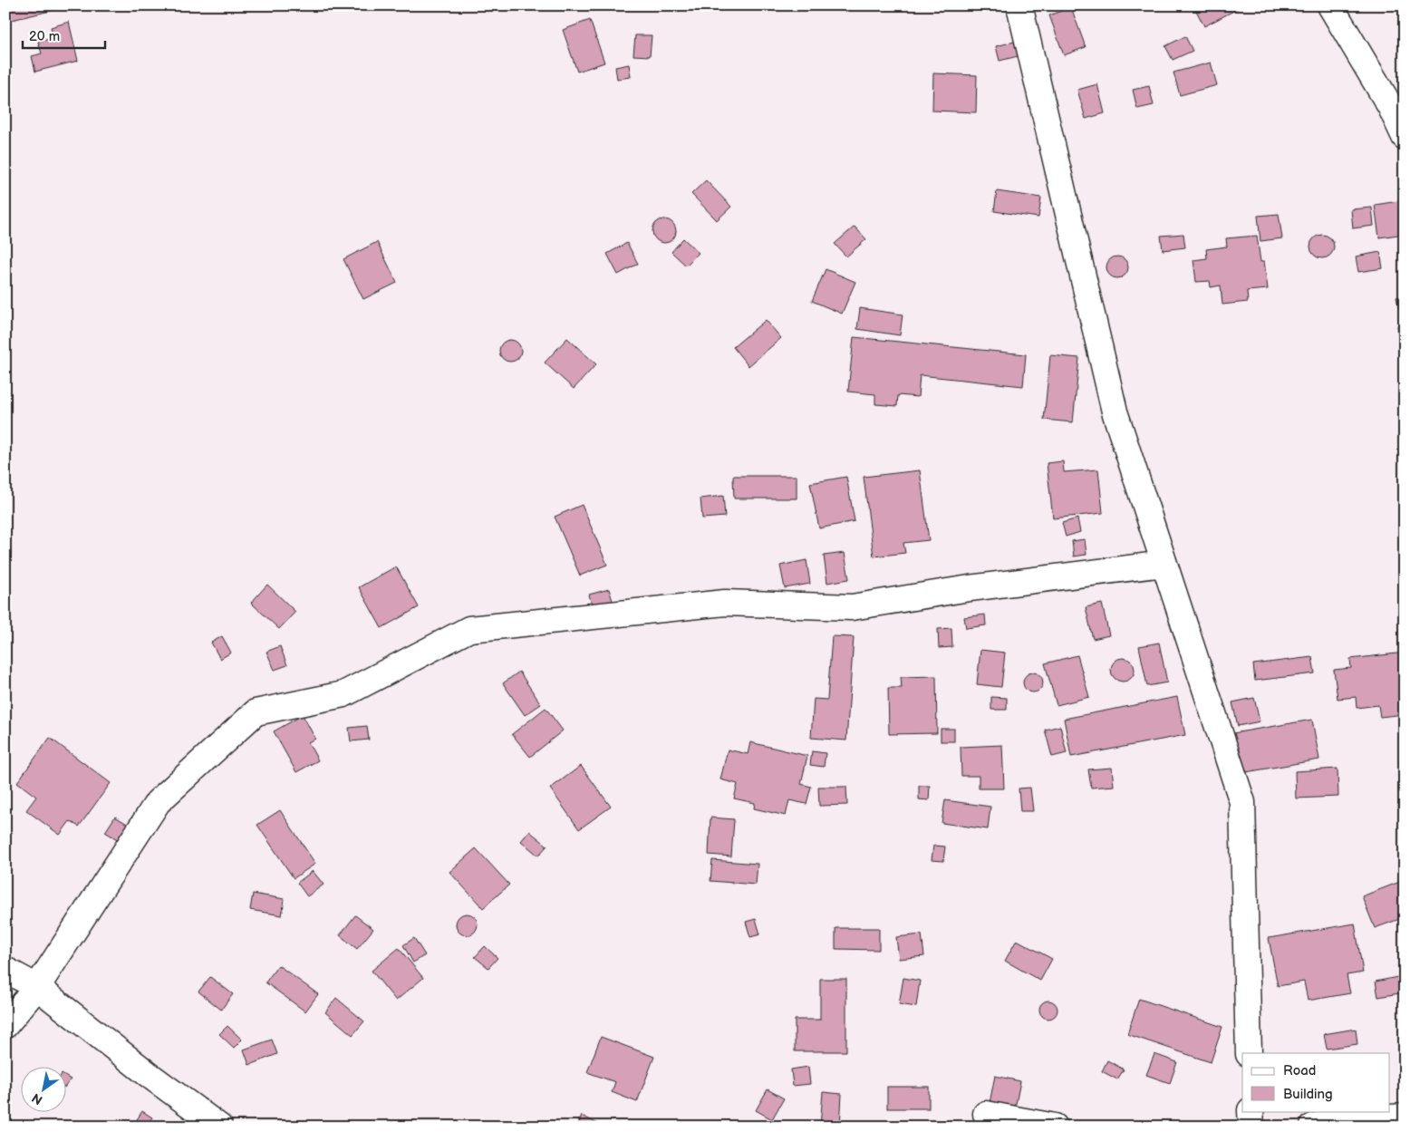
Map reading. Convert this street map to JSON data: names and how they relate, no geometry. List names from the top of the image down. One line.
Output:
{"legend":["Road","Building"],"scale_bar":"20 m","north":"bottom left"}
